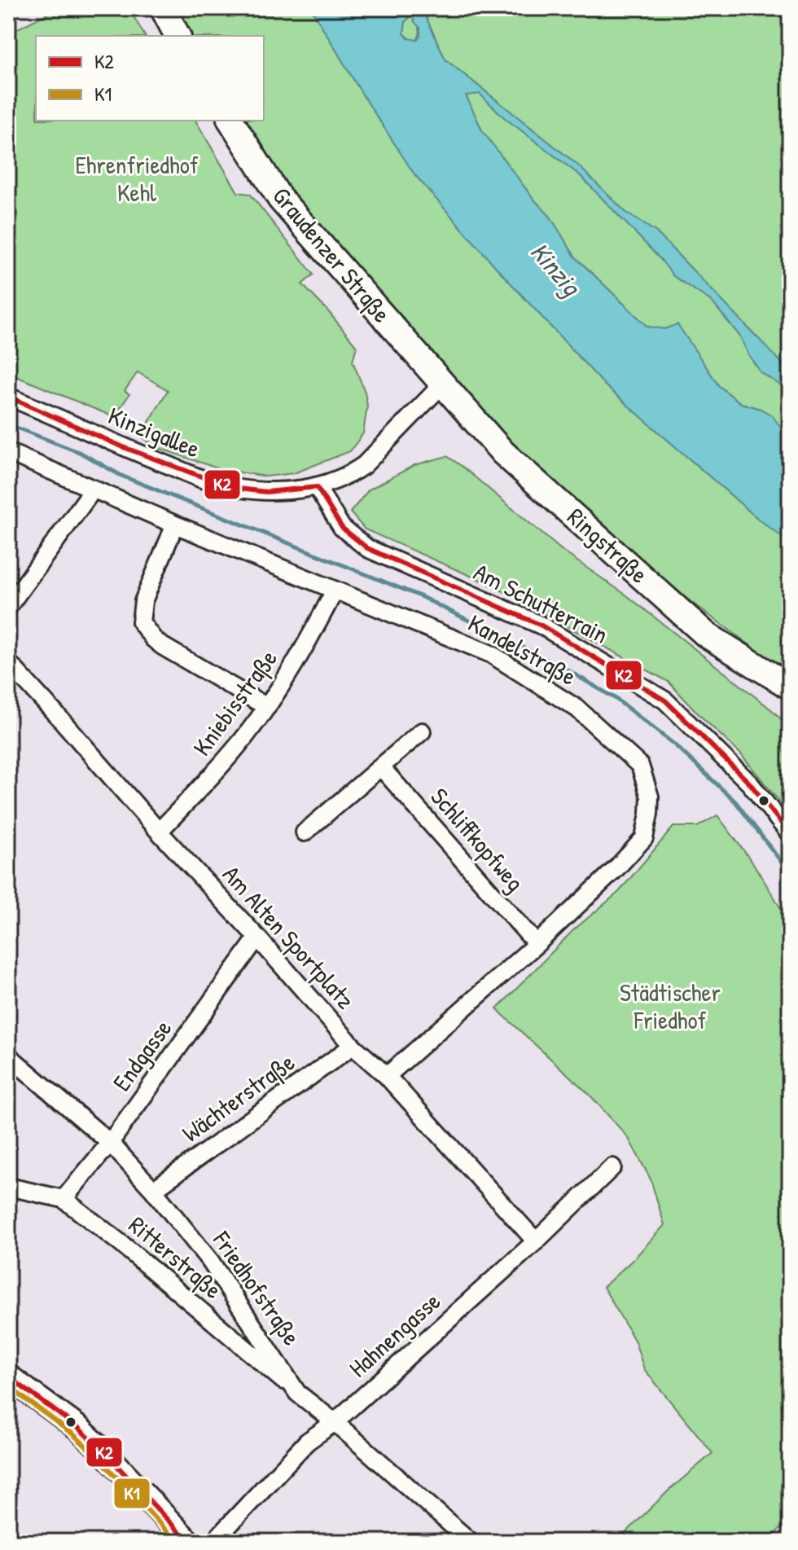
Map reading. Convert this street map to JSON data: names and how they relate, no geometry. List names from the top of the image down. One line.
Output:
{"streets":{"main road":["Graudenzer Straße","Ringstraße"],"street":["Kinzigallee","Am Schutterrain","Kandelstraße","Kniebisstraße","Schliffkopfweg","Am Alten Sportplatz","Endgasse","Wächterstraße","Ritterstraße","Friedhofstraße","Hahnengasse"]},"crossings":[["Graudenzer Straße","Kinzigallee"],["Graudenzer Straße","Ringstraße"],["Kinzigallee","Ringstraße"],["Kinzigallee","Am Schutterrain"],["Kandelstraße","Kniebisstraße"],["Kandelstraße","Schliffkopfweg"],["Kandelstraße","Am Alten Sportplatz"],["Kniebisstraße","Am Alten Sportplatz"],["Am Alten Sportplatz","Endgasse"],["Am Alten Sportplatz","Wächterstraße"],["Am Alten Sportplatz","Hahnengasse"],["Endgasse","Ritterstraße"],["Endgasse","Friedhofstraße"],["Wächterstraße","Friedhofstraße"],["Ritterstraße","Friedhofstraße"],["Friedhofstraße","Hahnengasse"]],"water":["Kinzig"],"parks":["Ehrenfriedhof Kehl","Städtischer Friedhof"],"lines":["transit line K2","transit line K1"],"legend":["K2","K1"]}
